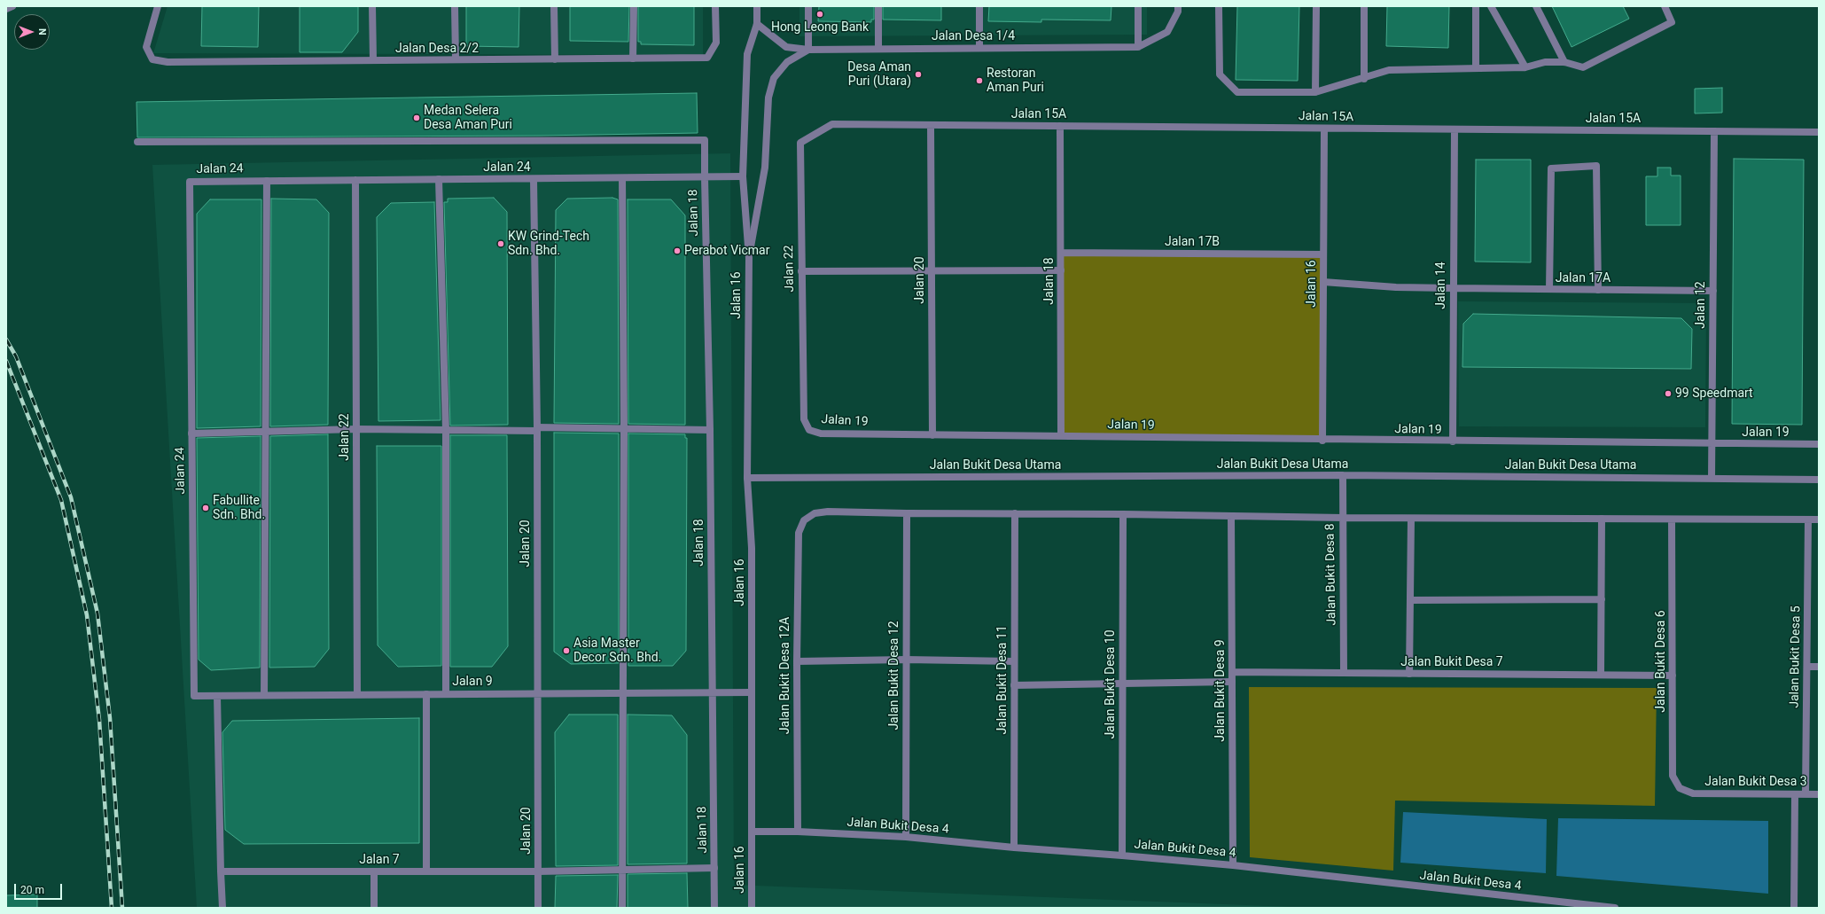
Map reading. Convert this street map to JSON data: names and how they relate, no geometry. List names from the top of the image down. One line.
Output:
{"streets":{"street":["Jalan Desa 1/4","Jalan Desa 2/2","Jalan 15A","Jalan 24","Jalan 18","Jalan 17B","Jalan 22","Jalan 17A","Jalan 20","Jalan 16","Jalan 14","Jalan 12","Jalan 19","Jalan Bukit Desa Utama","Jalan Bukit Desa 8","Jalan Bukit Desa 5","Jalan Bukit Desa 6","Jalan Bukit Desa 7","Jalan Bukit Desa 12A","Jalan Bukit Desa 12","Jalan Bukit Desa 11","Jalan 9","Jalan Bukit Desa 10","Jalan Bukit Desa 9","Jalan Bukit Desa 3","Jalan Bukit Desa 4","Jalan 7"]},"crossings":[["Jalan Desa 1/4","Jalan 16"],["Jalan 15A","Jalan 18"],["Jalan 15A","Jalan 22"],["Jalan 15A","Jalan 20"],["Jalan 15A","Jalan 16"],["Jalan 15A","Jalan 14"],["Jalan 15A","Jalan 12"],["Jalan 24","Jalan 18"],["Jalan 24","Jalan 22"],["Jalan 24","Jalan 20"],["Jalan 24","Jalan 16"],["Jalan 24","Jalan 9"],["Jalan 18","Jalan 17B"],["Jalan 18","Jalan 19"],["Jalan 18","Jalan 9"],["Jalan 18","Jalan 7"],["Jalan 17B","Jalan 16"],["Jalan 22","Jalan 19"],["Jalan 22","Jalan 9"],["Jalan 17A","Jalan 16"],["Jalan 17A","Jalan 14"],["Jalan 17A","Jalan 12"],["Jalan 20","Jalan 19"],["Jalan 20","Jalan 9"],["Jalan 20","Jalan 7"],["Jalan 16","Jalan 19"],["Jalan 16","Jalan Bukit Desa Utama"],["Jalan 16","Jalan 9"],["Jalan 16","Jalan Bukit Desa 4"],["Jalan 14","Jalan 19"],["Jalan 12","Jalan 19"],["Jalan 12","Jalan Bukit Desa Utama"],["Jalan Bukit Desa Utama","Jalan Bukit Desa 8"],["Jalan Bukit Desa 8","Jalan Bukit Desa 7"],["Jalan Bukit Desa 5","Jalan Bukit Desa 3"],["Jalan Bukit Desa 6","Jalan Bukit Desa 7"],["Jalan Bukit Desa 6","Jalan Bukit Desa 3"],["Jalan Bukit Desa 7","Jalan Bukit Desa 9"],["Jalan Bukit Desa 12A","Jalan Bukit Desa 12"],["Jalan Bukit Desa 12A","Jalan Bukit Desa 4"],["Jalan Bukit Desa 12","Jalan Bukit Desa 4"],["Jalan Bukit Desa 11","Jalan Bukit Desa 4"],["Jalan Bukit Desa 10","Jalan Bukit Desa 4"],["Jalan Bukit Desa 9","Jalan Bukit Desa 4"]],"places":["Hong Leong Bank","Desa Aman Puri (Utara)","Restoran Aman Puri","Medan Selera Desa Aman Puri","KW Grind-Tech Sdn. Bhd.","Perabot Vicmar","99 Speedmart","Fabullite Sdn. Bhd.","Asia Master Decor Sdn. Bhd."],"scale_bar":"20 m","north":"right"}
